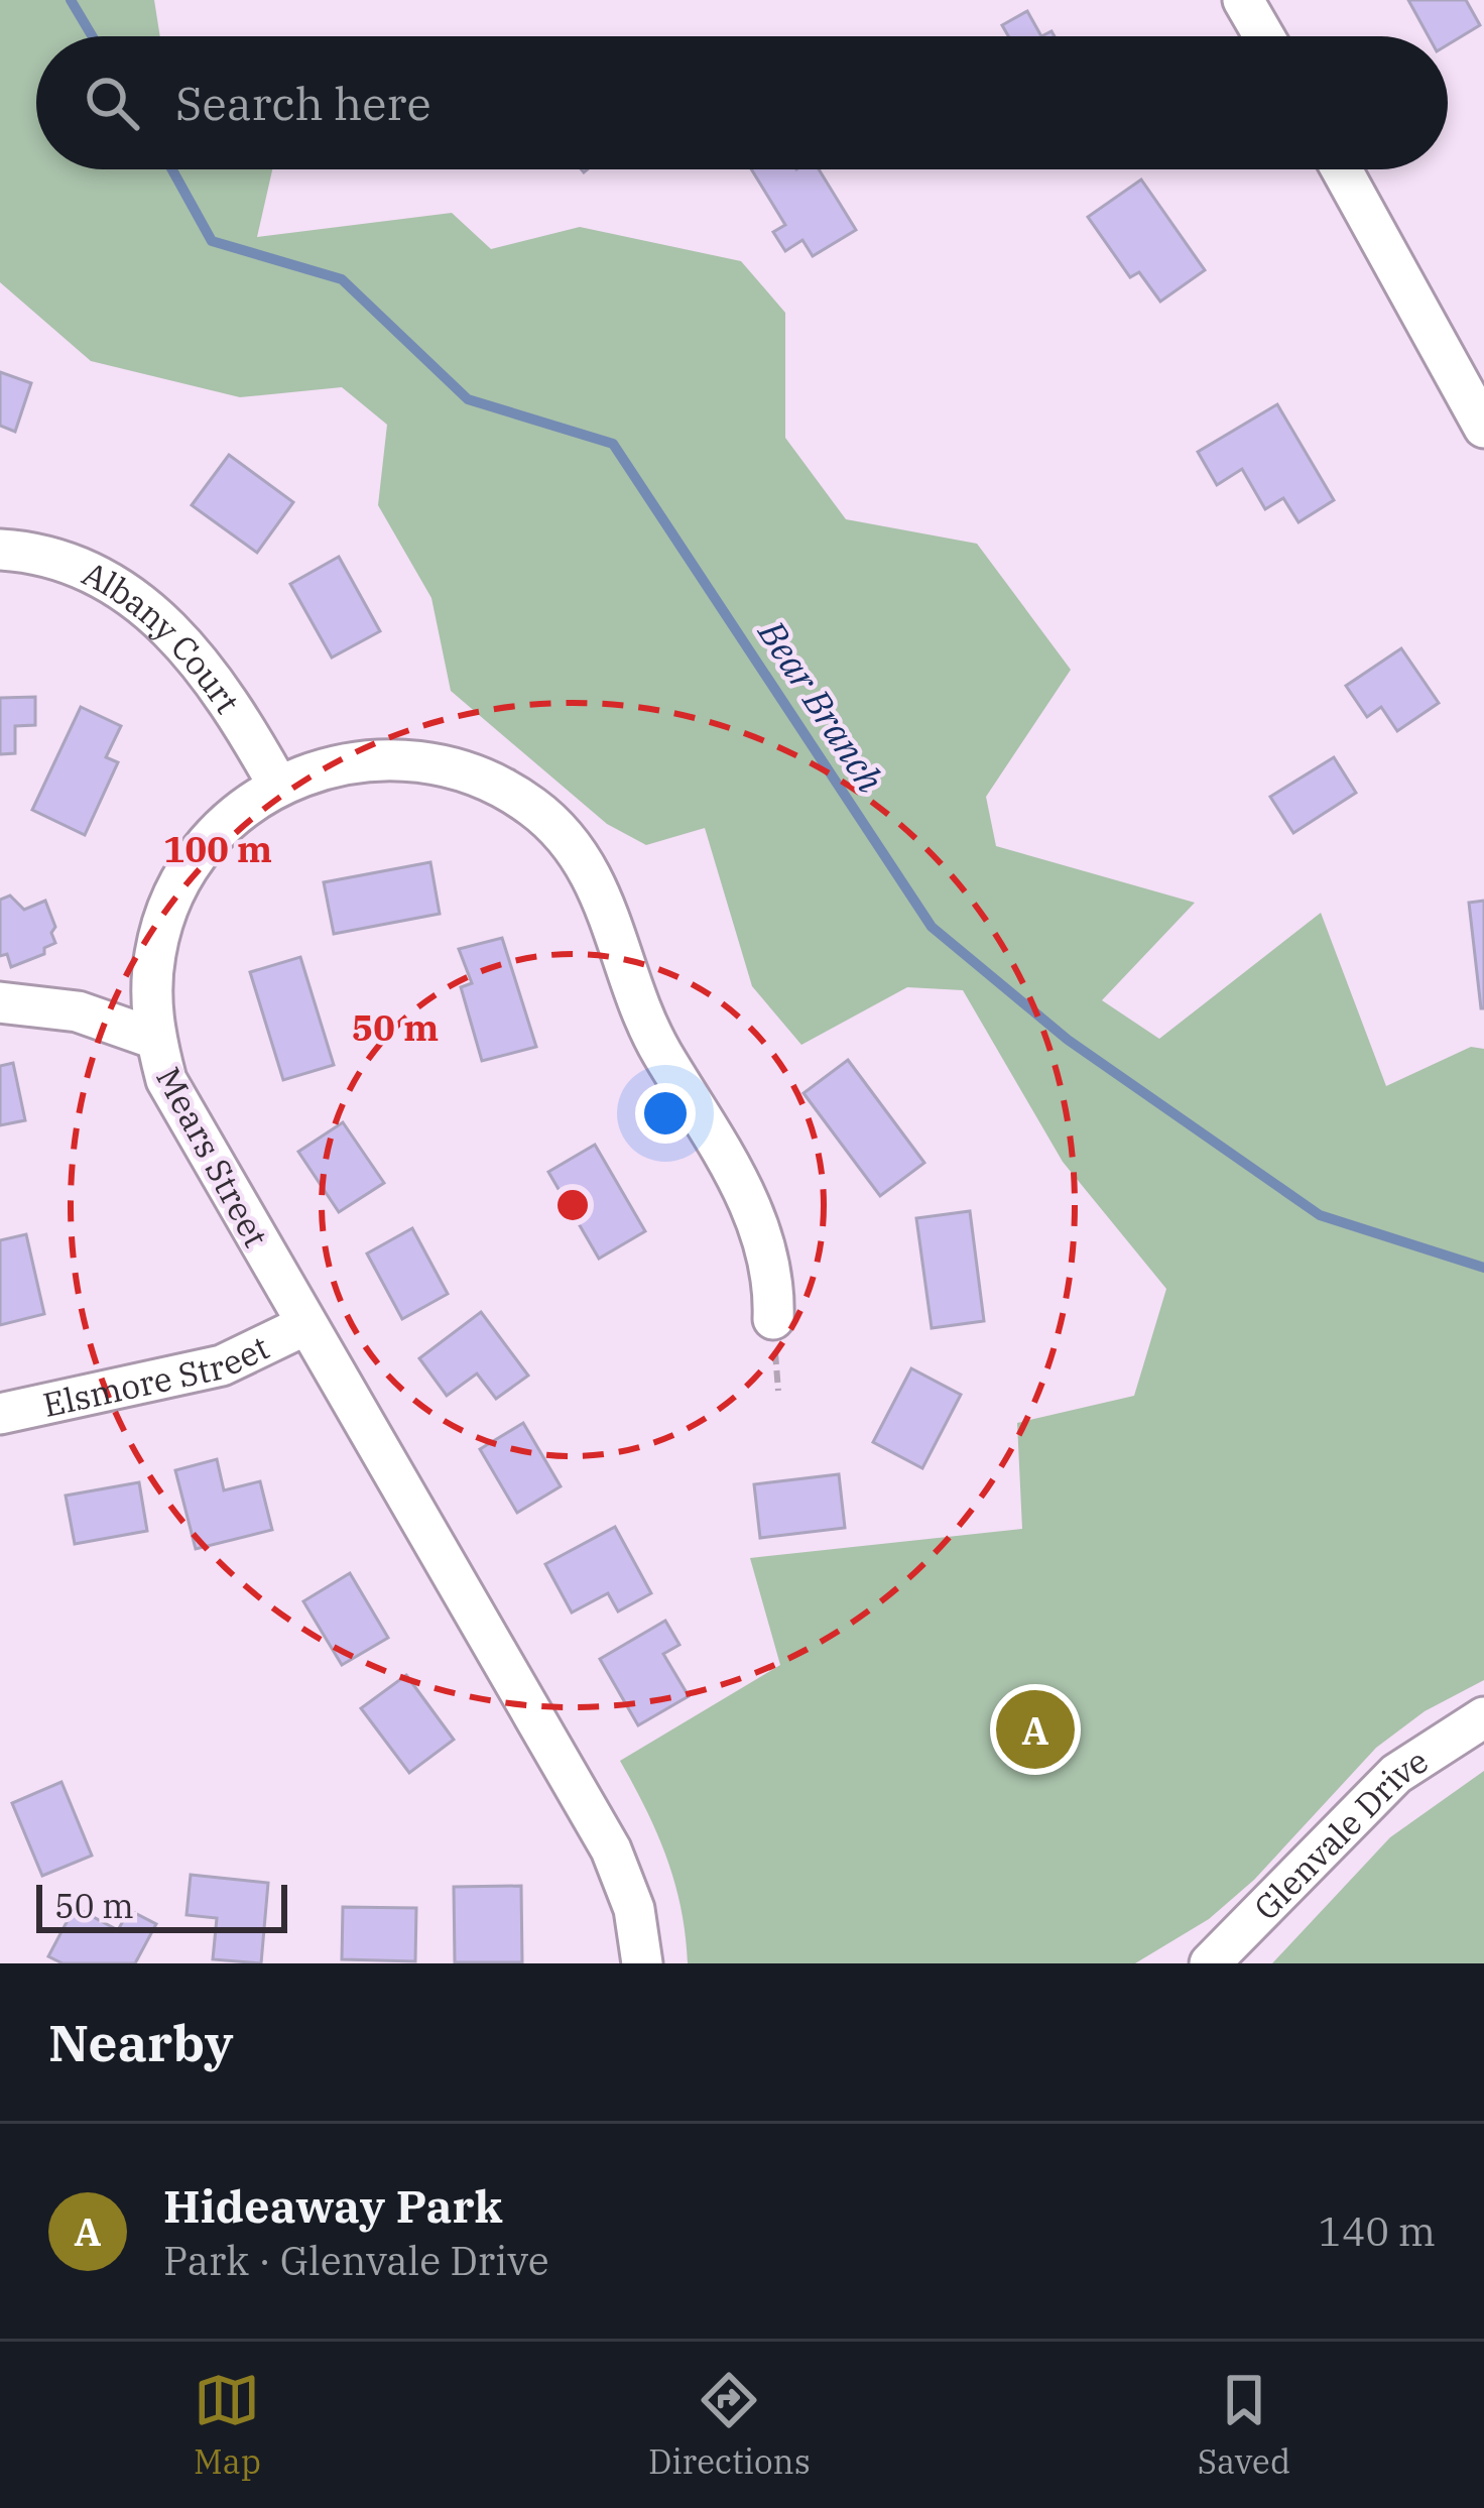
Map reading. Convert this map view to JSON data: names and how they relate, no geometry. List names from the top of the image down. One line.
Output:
{"streets":{"street":["Albany Court","Mears Street","Elsmore Street","Glenvale Drive"]},"crossings":[["Albany Court","Mears Street"],["Mears Street","Elsmore Street"]],"water":["Bear Branch"],"scale_bar":"50 m","page":{"search":"Search here","pins":"A","scale":"50 m","heading":"Nearby","list":[{"mark":"A","name":"Hideaway Park","note":"Park · Glenvale Drive","value":"140 m"}],"nav":["Map","Directions","Saved"]},"rings":["100 m","50 m"]}
